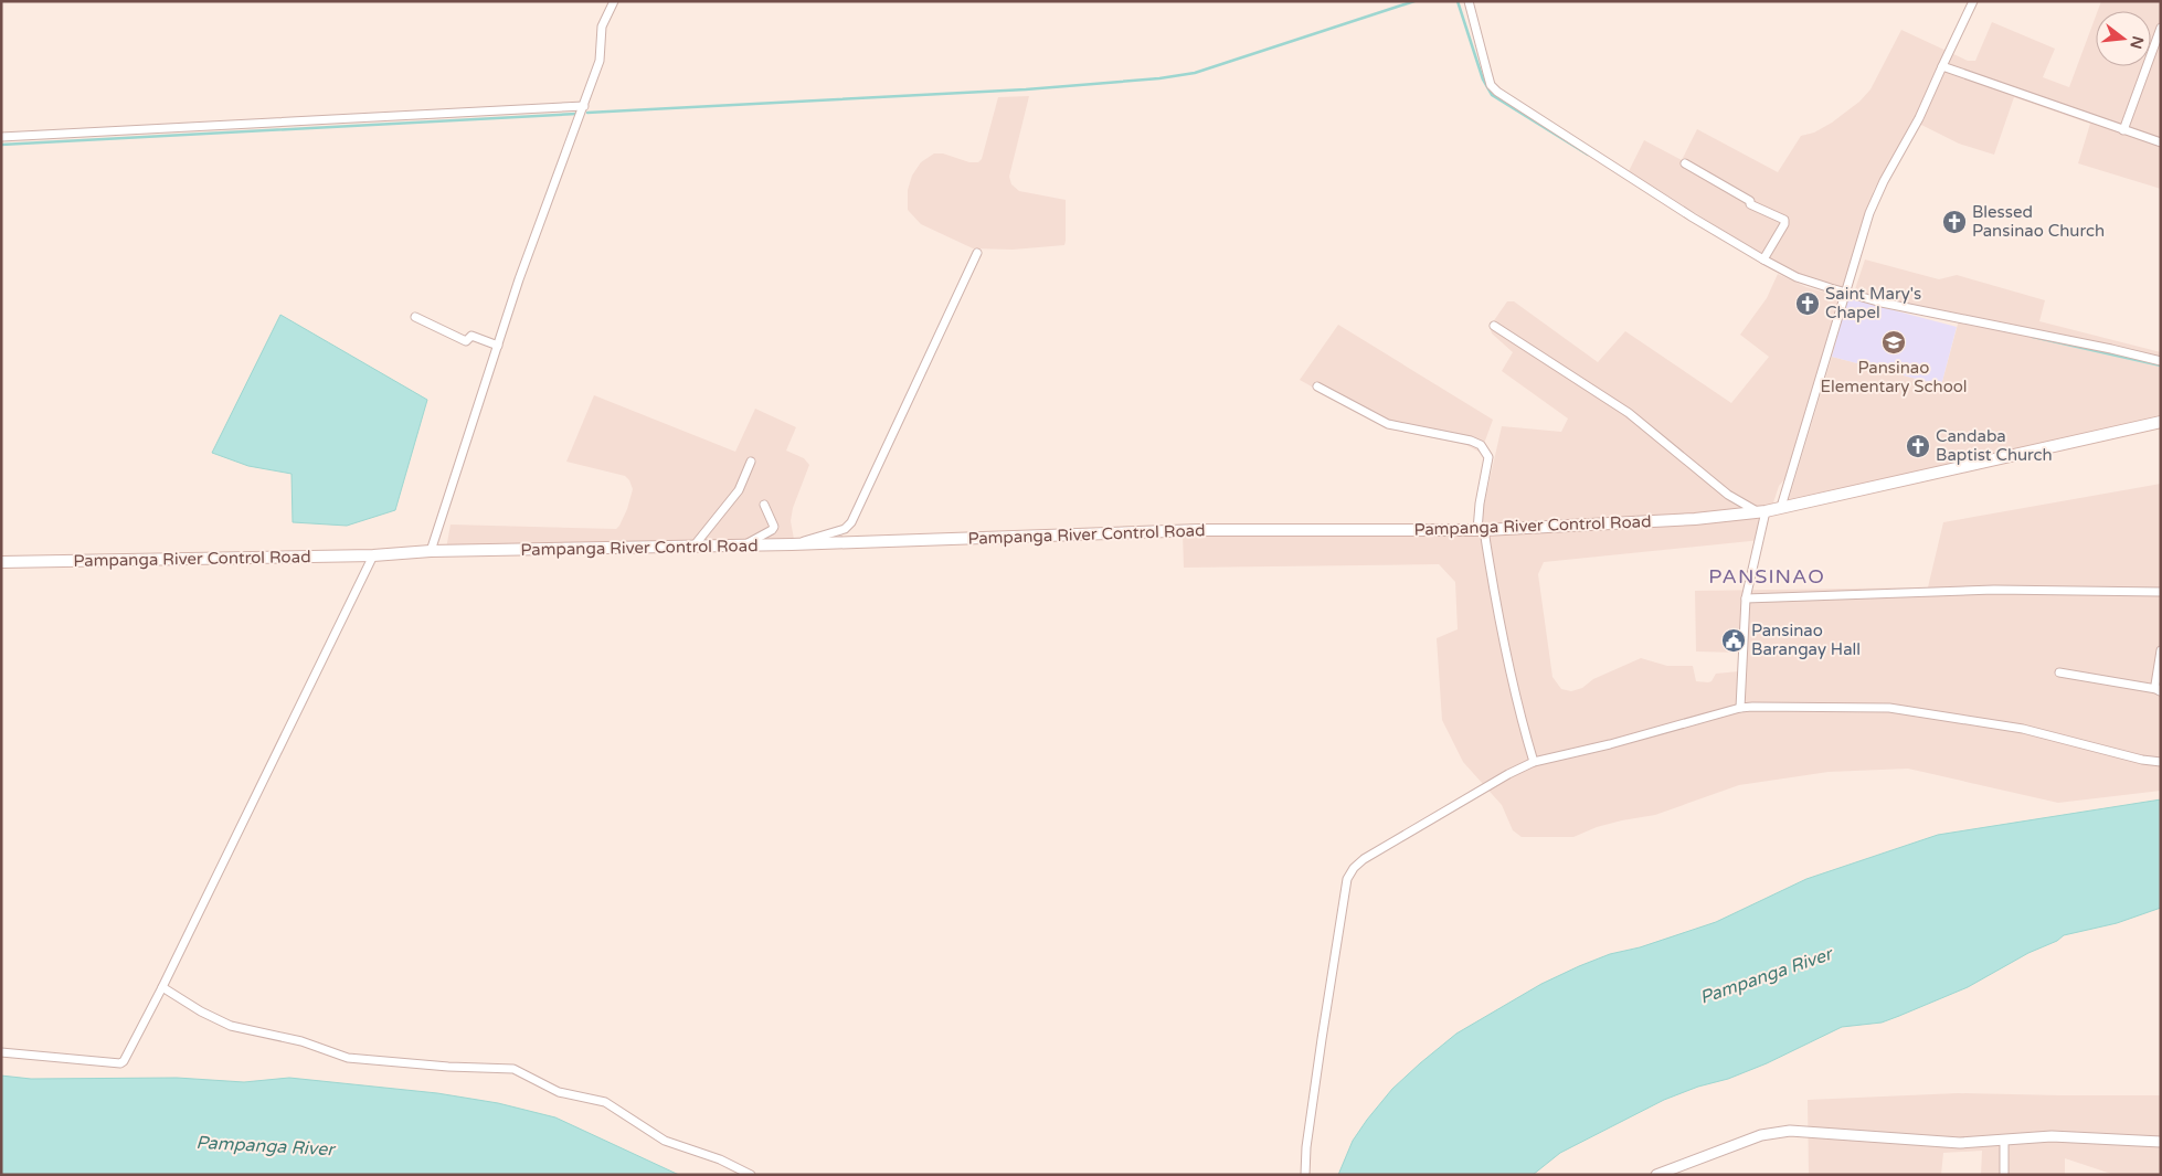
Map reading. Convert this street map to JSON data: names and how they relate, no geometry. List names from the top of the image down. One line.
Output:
{"streets":{"main road":["Pampanga River Control Road"]},"districts":["PANSINAO"],"water":["Pampanga River"],"places":{"church":["Blessed Pansinao Church","Saint Mary's Chapel","Candaba Baptist Church"],"school or university":["Pansinao Elementary School"],"public building":["Pansinao Barangay Hall"]},"north":"right"}
